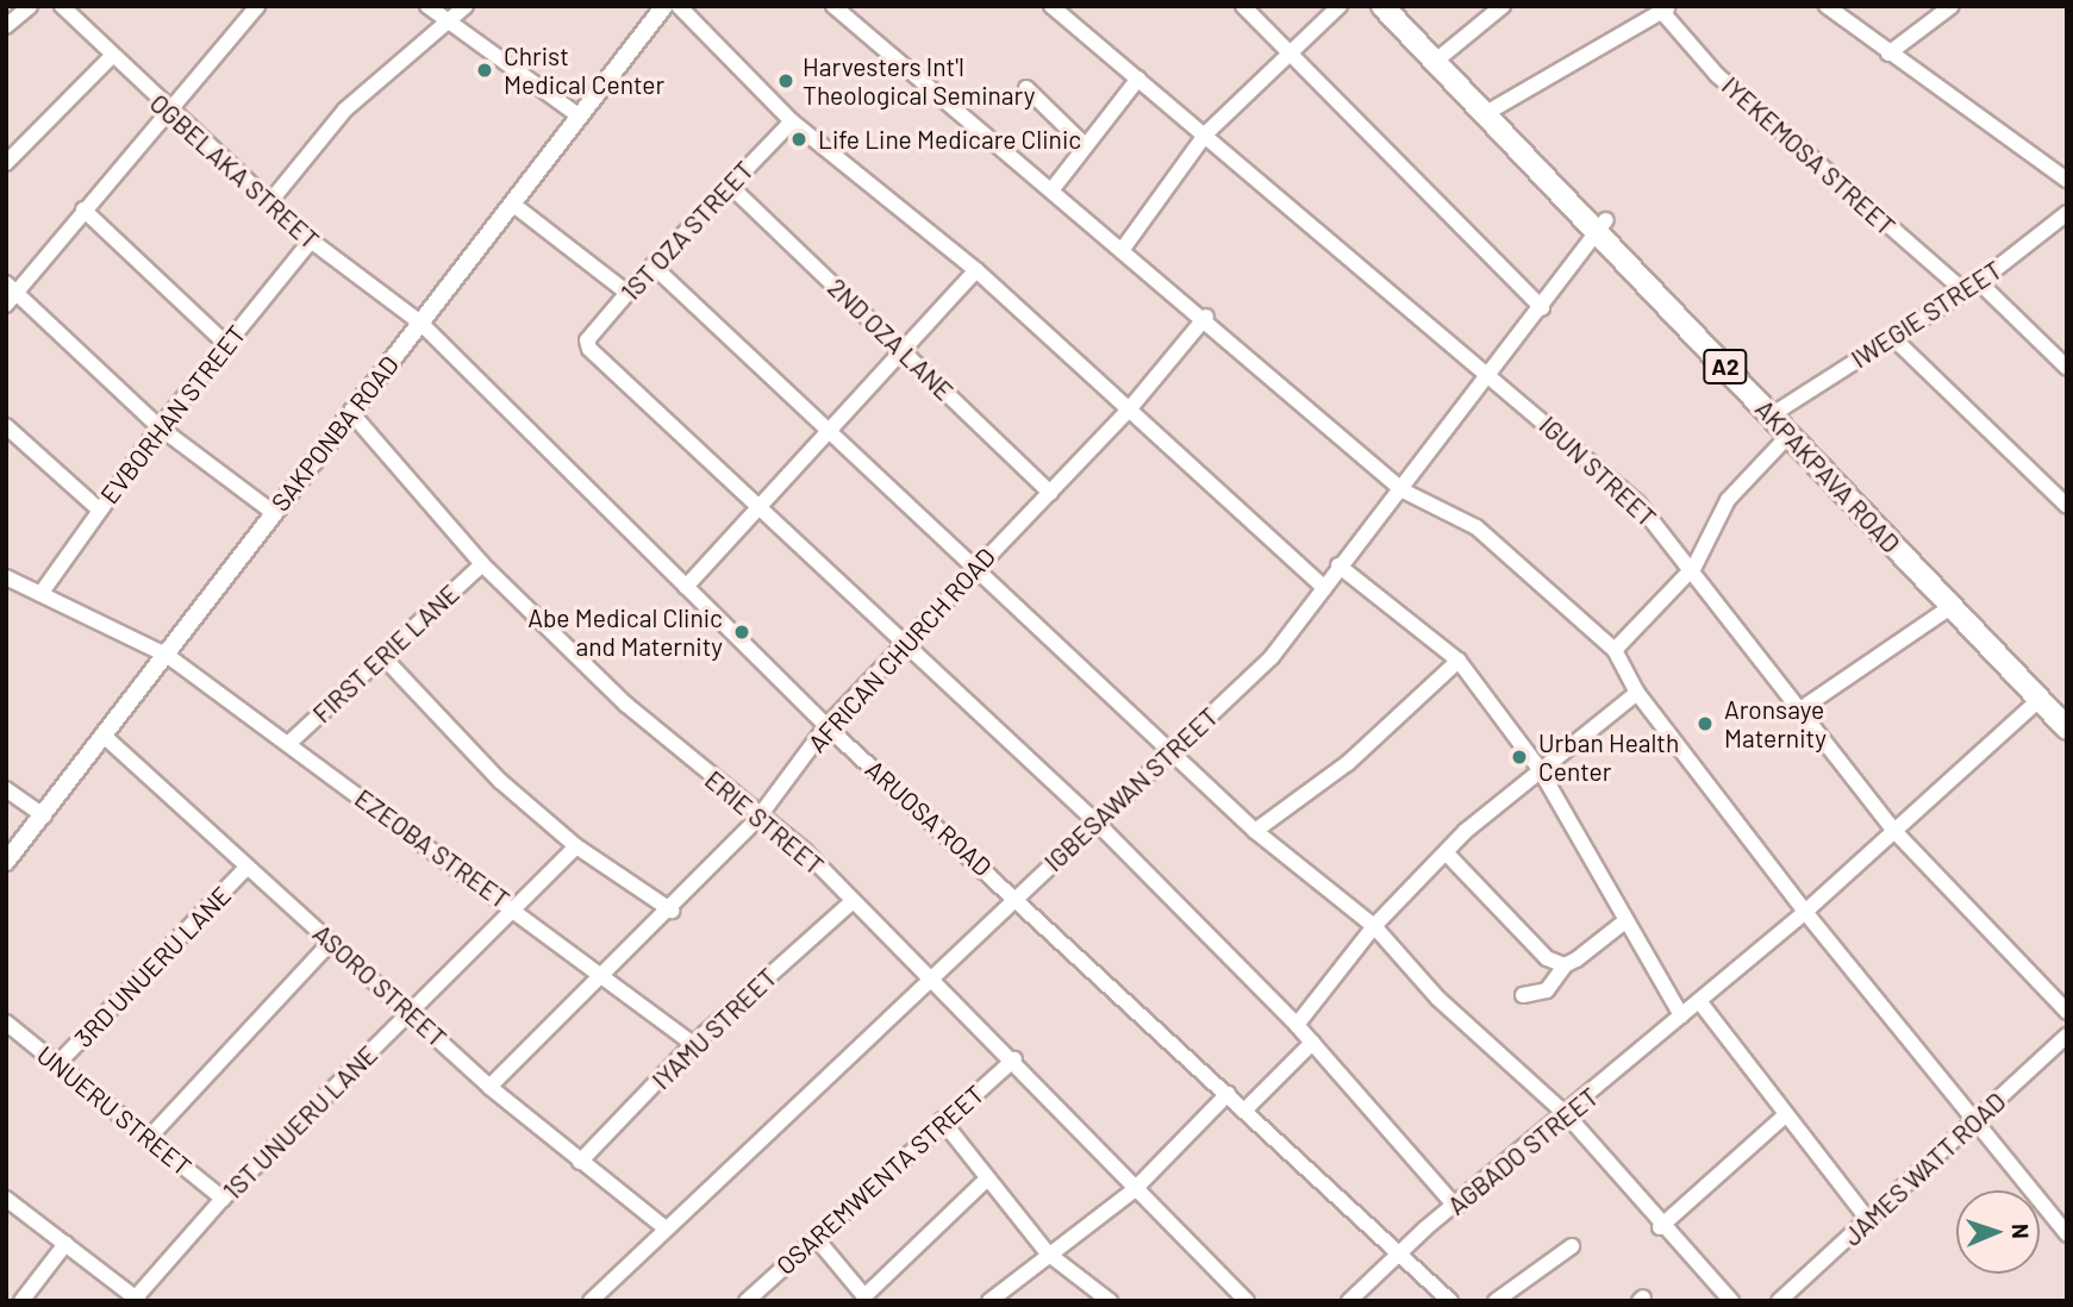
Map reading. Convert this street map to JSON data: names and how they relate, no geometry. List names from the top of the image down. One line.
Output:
{"streets":{"highway":["A2","AKPAKPAVA ROAD"],"main road":["SAKPONBA ROAD"],"street":["IYEKEMOSA STREET","OGBELAKA STREET","1ST OZA STREET","IWEGIE STREET","2ND OZA LANE","EVBORHAN STREET","IGUN STREET","AFRICAN CHURCH ROAD","FIRST ERIE LANE","IGBESAWAN STREET","ARUOSA ROAD","ERIE STREET","EZEOBA STREET","3RD UNUERU LANE","ASORO STREET","IYAMU STREET","UNUERU STREET","1ST UNUERU LANE","AGBADO STREET","JAMES WATT ROAD","OSAREMWENTA STREET"]},"crossings":[["IYEKEMOSA STREET","IWEGIE STREET"],["OGBELAKA STREET","EVBORHAN STREET"],["OGBELAKA STREET","SAKPONBA ROAD"],["OGBELAKA STREET","ARUOSA ROAD"],["1ST OZA STREET","2ND OZA LANE"],["IWEGIE STREET","AKPAKPAVA ROAD"],["2ND OZA LANE","AFRICAN CHURCH ROAD"],["EVBORHAN STREET","EZEOBA STREET"],["SAKPONBA ROAD","ARUOSA ROAD"],["SAKPONBA ROAD","ERIE STREET"],["SAKPONBA ROAD","EZEOBA STREET"],["SAKPONBA ROAD","ASORO STREET"],["IGUN STREET","IGBESAWAN STREET"],["IGUN STREET","AGBADO STREET"],["AKPAKPAVA ROAD","IGBESAWAN STREET"],["AKPAKPAVA ROAD","AGBADO STREET"],["AFRICAN CHURCH ROAD","ARUOSA ROAD"],["AFRICAN CHURCH ROAD","ERIE STREET"],["AFRICAN CHURCH ROAD","EZEOBA STREET"],["AFRICAN CHURCH ROAD","ASORO STREET"],["FIRST ERIE LANE","ERIE STREET"],["FIRST ERIE LANE","EZEOBA STREET"],["IGBESAWAN STREET","ARUOSA ROAD"],["IGBESAWAN STREET","ERIE STREET"],["IGBESAWAN STREET","ASORO STREET"],["ARUOSA ROAD","AGBADO STREET"],["ERIE STREET","IYAMU STREET"],["ERIE STREET","OSAREMWENTA STREET"],["EZEOBA STREET","IYAMU STREET"],["EZEOBA STREET","1ST UNUERU LANE"],["3RD UNUERU LANE","ASORO STREET"],["3RD UNUERU LANE","UNUERU STREET"],["ASORO STREET","IYAMU STREET"],["ASORO STREET","1ST UNUERU LANE"],["UNUERU STREET","1ST UNUERU LANE"]],"places":["Christ Medical Center","Harvesters Int'l Theological Seminary","Life Line Medicare Clinic","Abe Medical Clinic and Maternity","Aronsaye Maternity","Urban Health Center"],"north":"right"}
